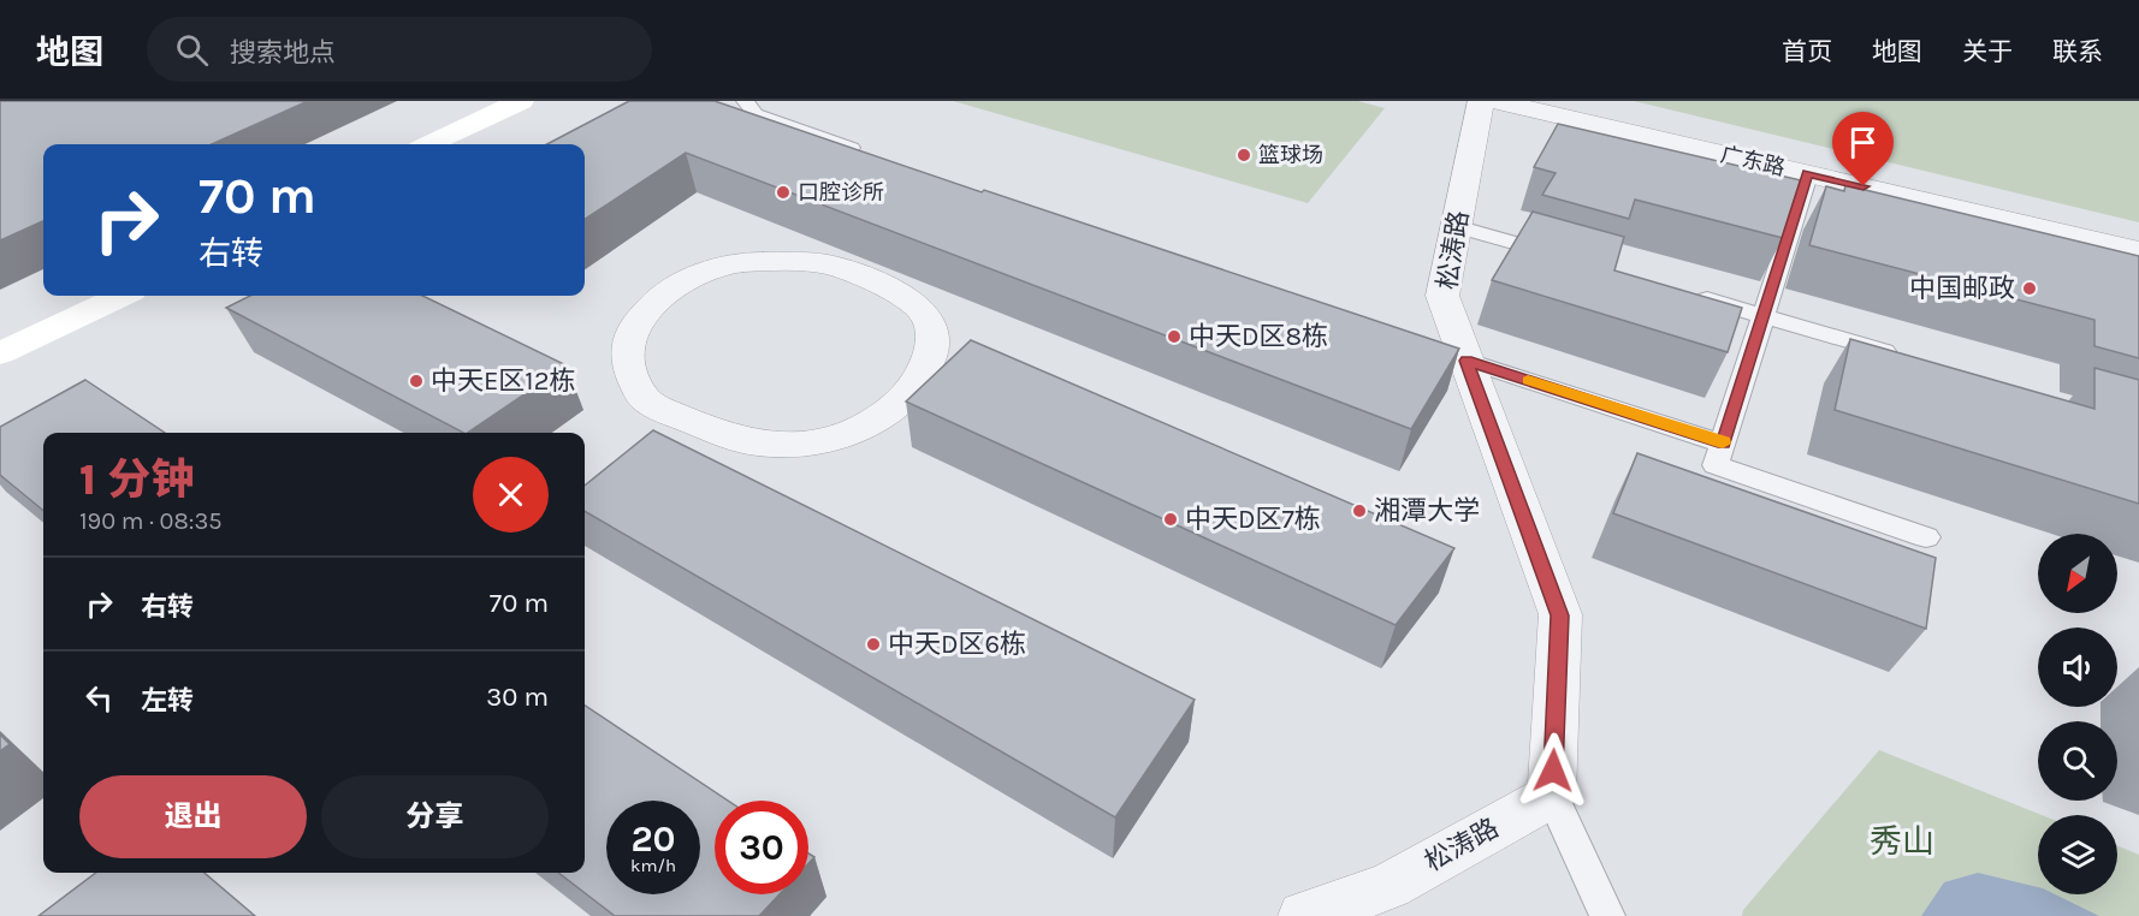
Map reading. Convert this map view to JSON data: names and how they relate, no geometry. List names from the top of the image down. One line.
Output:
{"streets":{"street":["广东路","松涛路"]},"parks":["秀山"],"places":["篮球场","口腔诊所","中国邮政","中天D区8栋","中天E区12栋","湘潭大学","中天D区7栋","中天D区6栋"],"north":"bottom left","page":{"header":"地图","search":"搜索地点","nav":["首页","地图","关于","联系"],"turn":["70 m","右转"],"heading":["1 分钟","190 m · 08:35"],"list":[{"name":"右转","value":"70 m"},{"name":"左转","value":"30 m"}],"buttons":["退出","分享"],"speed":"20 km/h","limit":"30"}}
